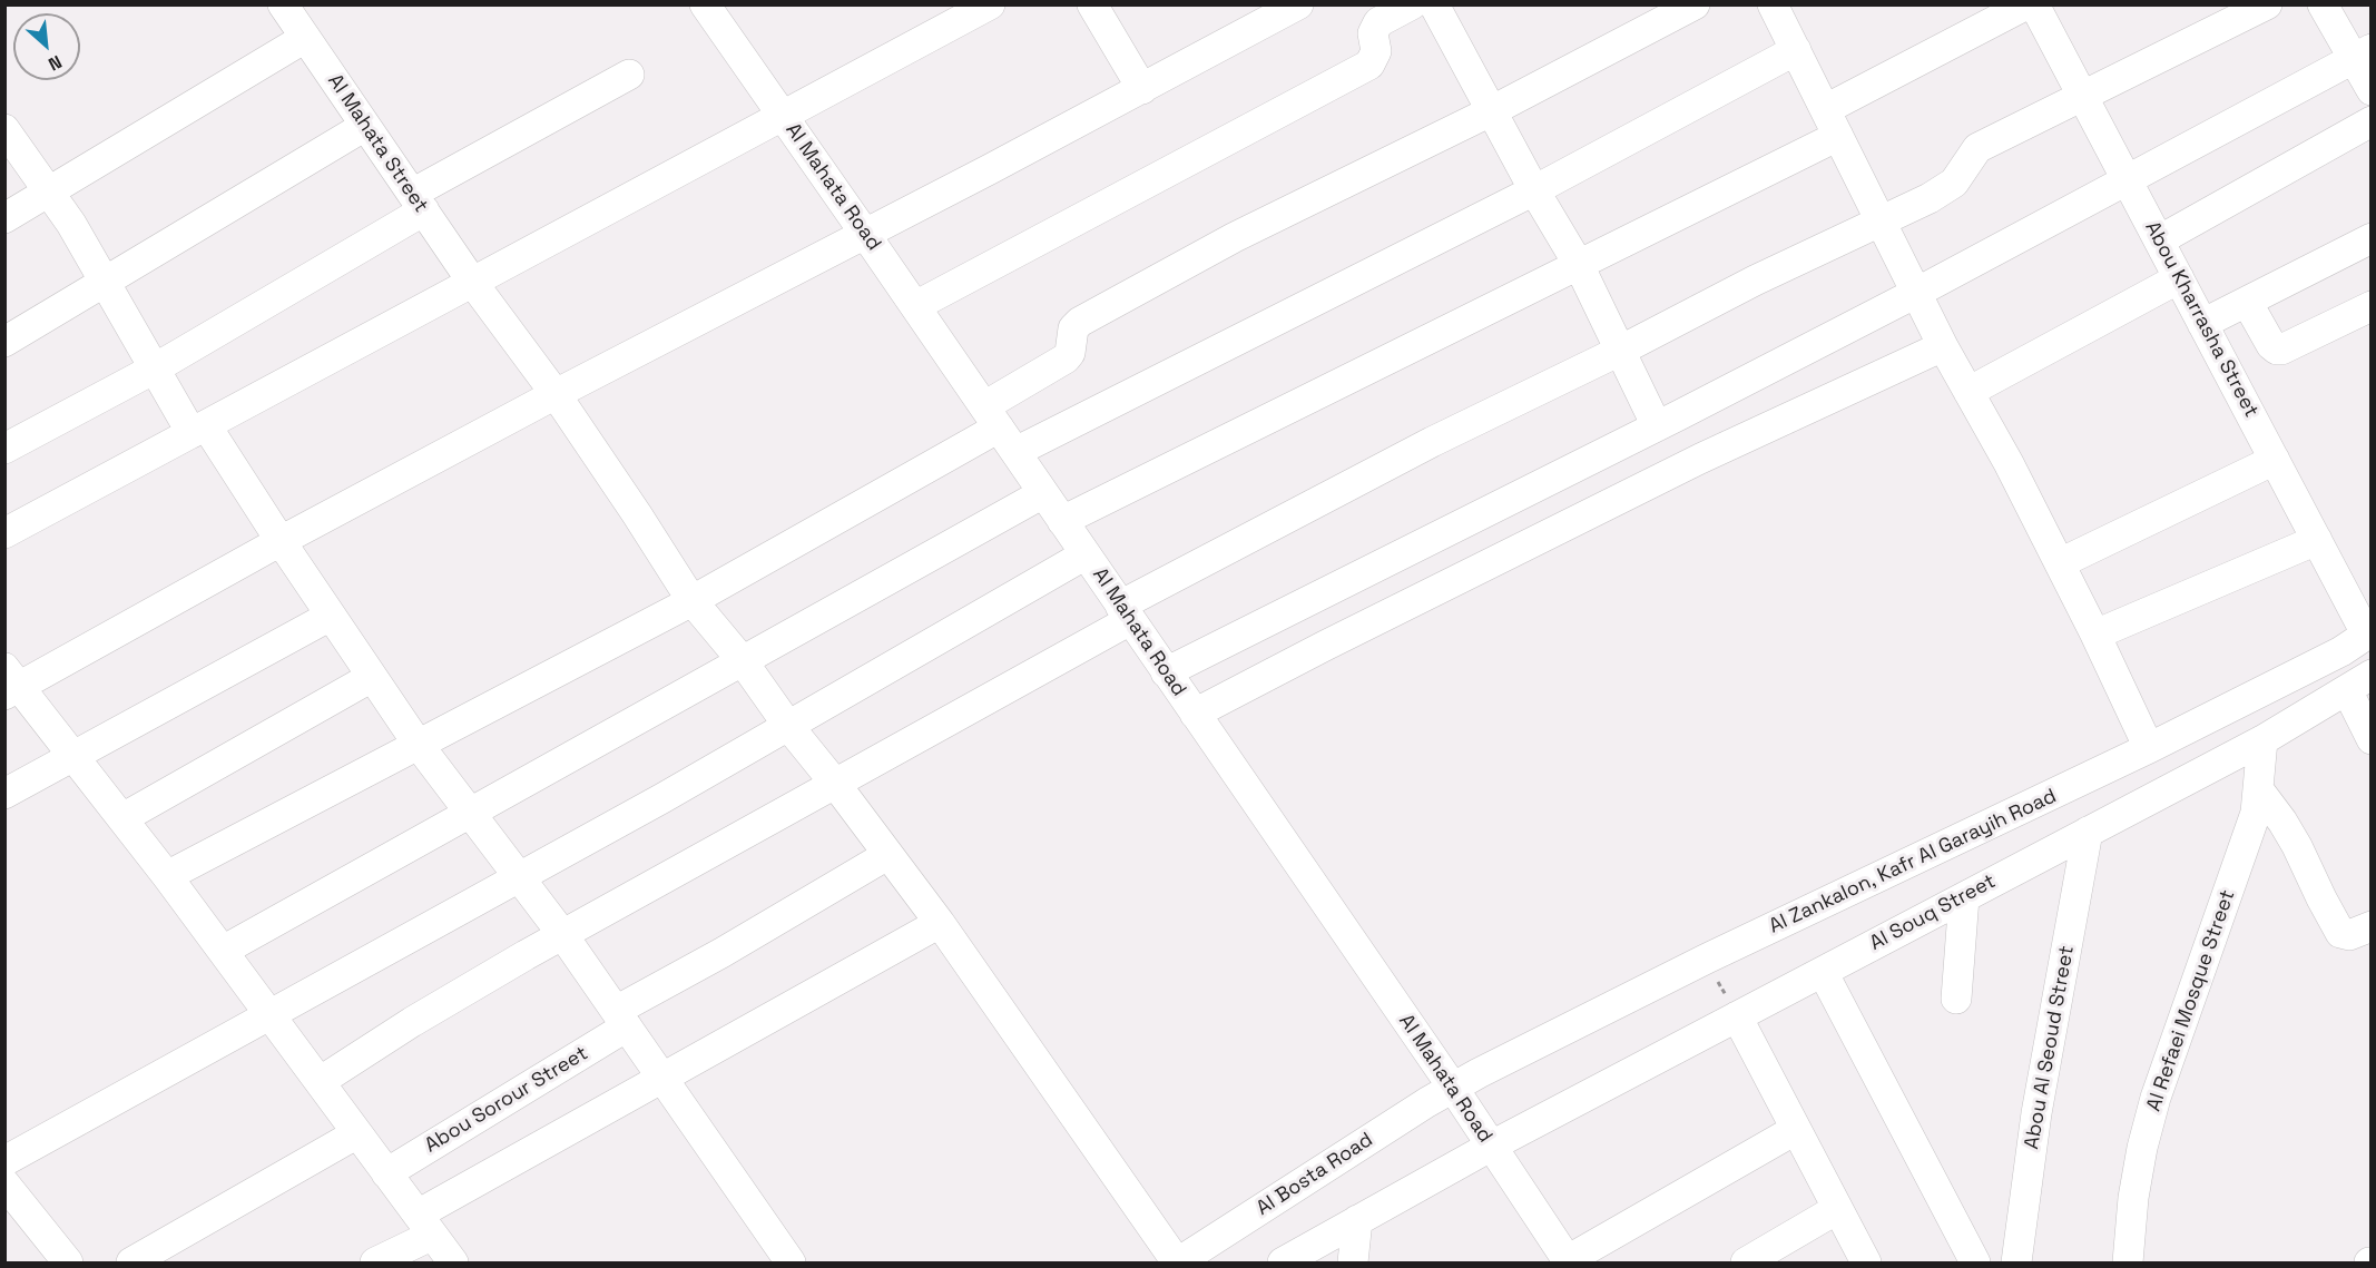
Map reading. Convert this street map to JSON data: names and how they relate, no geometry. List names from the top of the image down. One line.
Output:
{"streets":{"street":["Al Mahata Street","Al Mahata Road","Abou Kharrasha Street","Al Zankalon, Kafr Al Garayih Road","Al Souq Street","Al Refaei Mosque Street","Abou Al Seoud Street","Abou Sorour Street","Al Bosta Road"]},"crossings":[["Al Mahata Street","Abou Sorour Street"],["Al Mahata Street","Al Bosta Road"],["Al Mahata Road","Al Zankalon, Kafr Al Garayih Road"],["Al Mahata Road","Al Souq Street"],["Al Mahata Road","Al Bosta Road"],["Abou Kharrasha Street","Al Zankalon, Kafr Al Garayih Road"],["Al Zankalon, Kafr Al Garayih Road","Al Souq Street"],["Al Zankalon, Kafr Al Garayih Road","Al Bosta Road"],["Al Souq Street","Al Refaei Mosque Street"],["Al Souq Street","Abou Al Seoud Street"],["Al Souq Street","Al Bosta Road"]],"north":"bottom right"}
